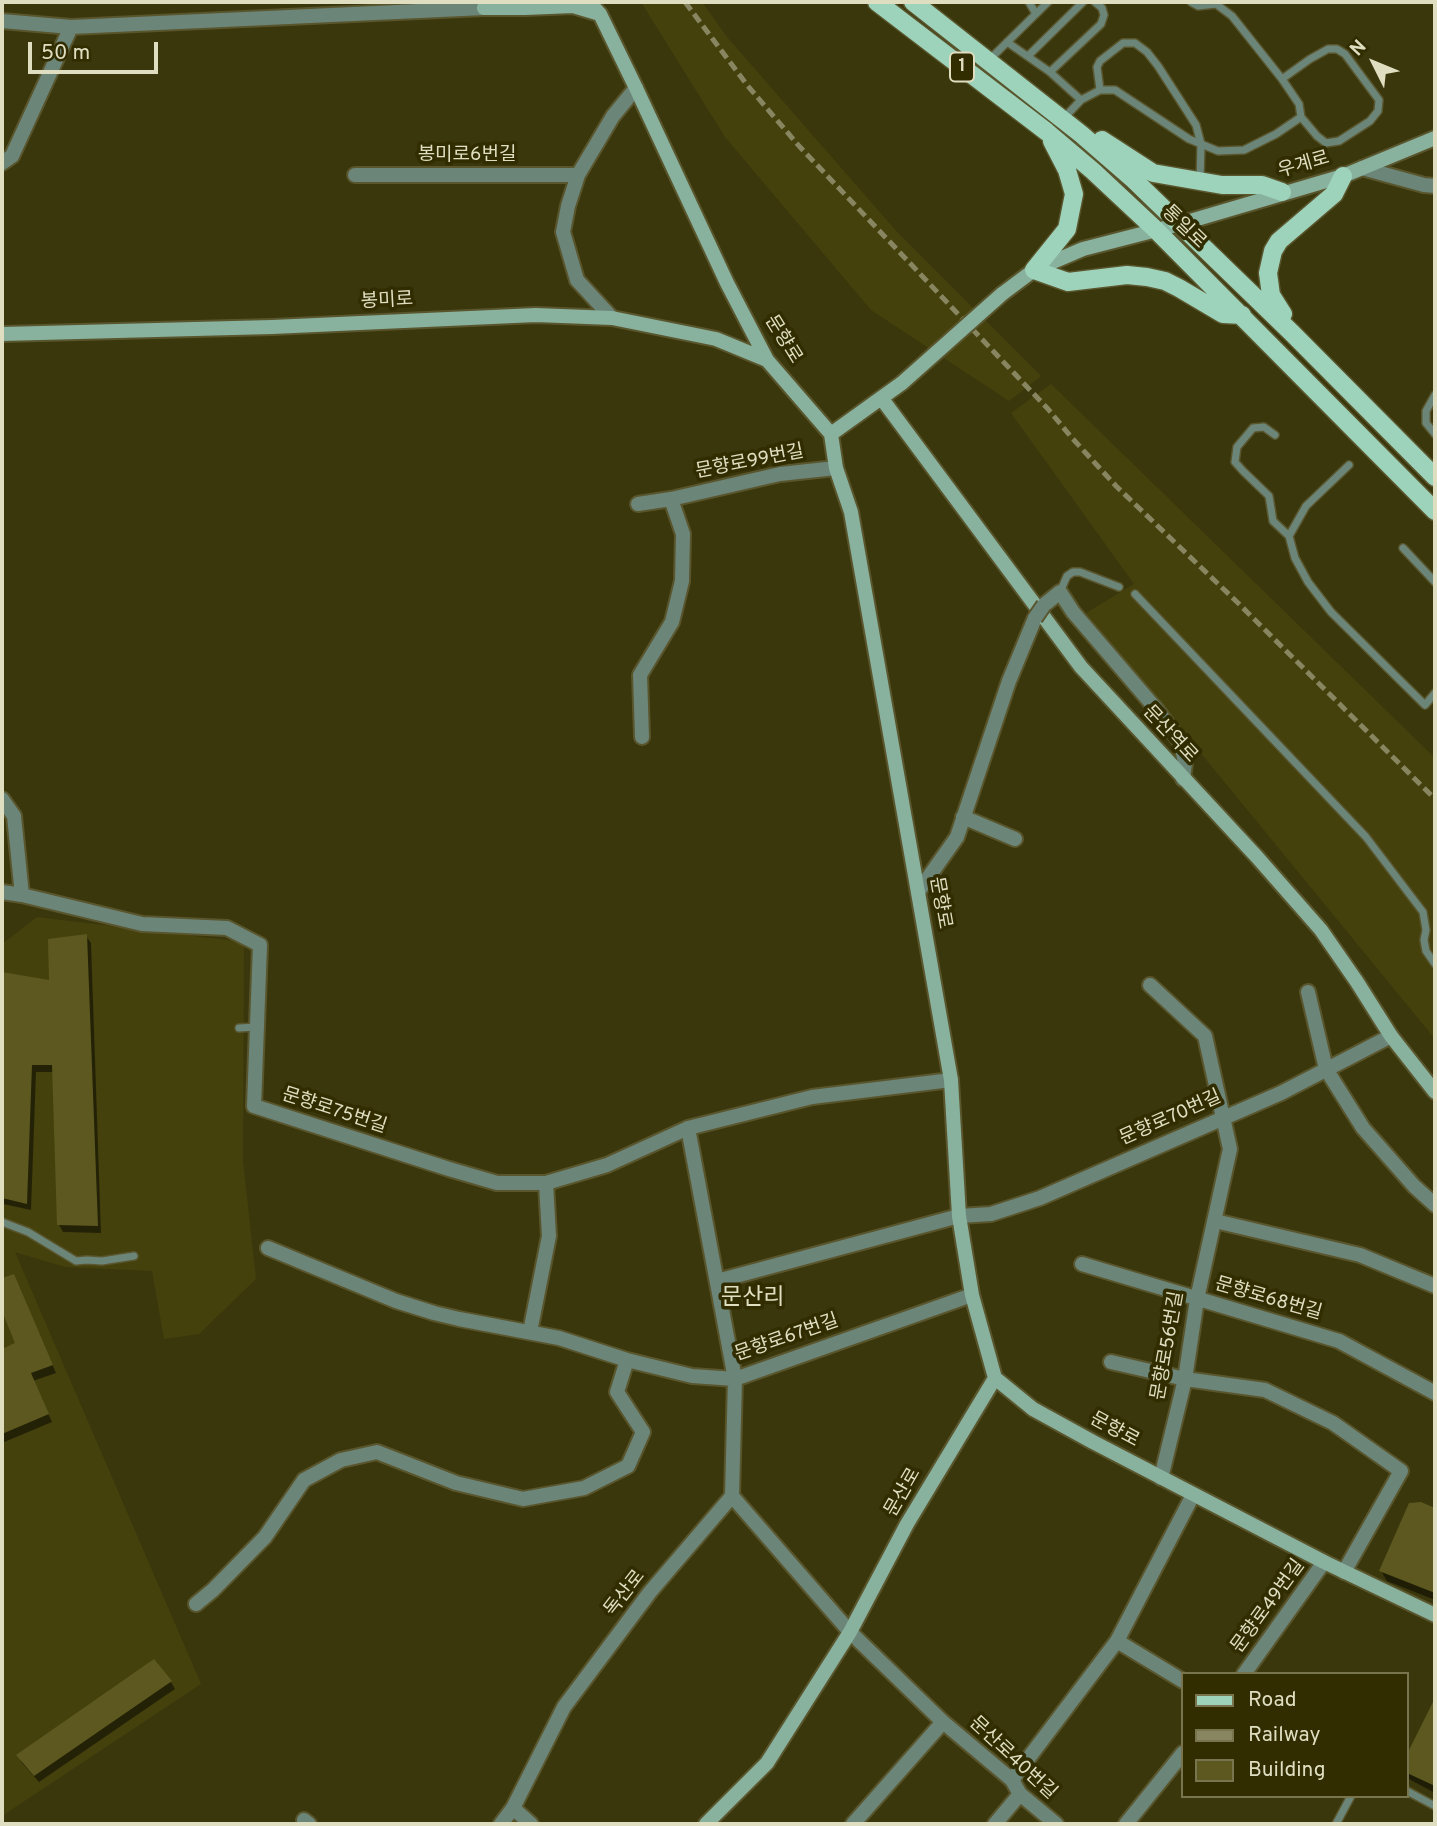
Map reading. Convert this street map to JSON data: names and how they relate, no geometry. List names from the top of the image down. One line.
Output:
{"streets":{"main road":["1","통일로"],"street":["봉미로6번길","우계로","봉미로","문향로","문향로99번길","문산역로","문향로75번길","문향로70번길","문향로68번길","문향로67번길","문향로56번길","문산로","독산로","문향로49번길","문산로40번길"]},"crossings":[["우계로","통일로"],["봉미로","문향로"],["문향로","문향로99번길"],["문향로","문향로75번길"],["문향로","문향로70번길"],["문향로","문향로67번길"],["문향로","문향로56번길"],["문향로","문산로"],["문향로","문향로49번길"],["문산역로","문향로70번길"],["문향로70번길","문향로56번길"],["문향로68번길","문향로56번길"],["문산로","문산로40번길"]],"districts":["문산리"],"legend":["Road","Railway","Building"],"scale_bar":"50 m","north":"top left"}
